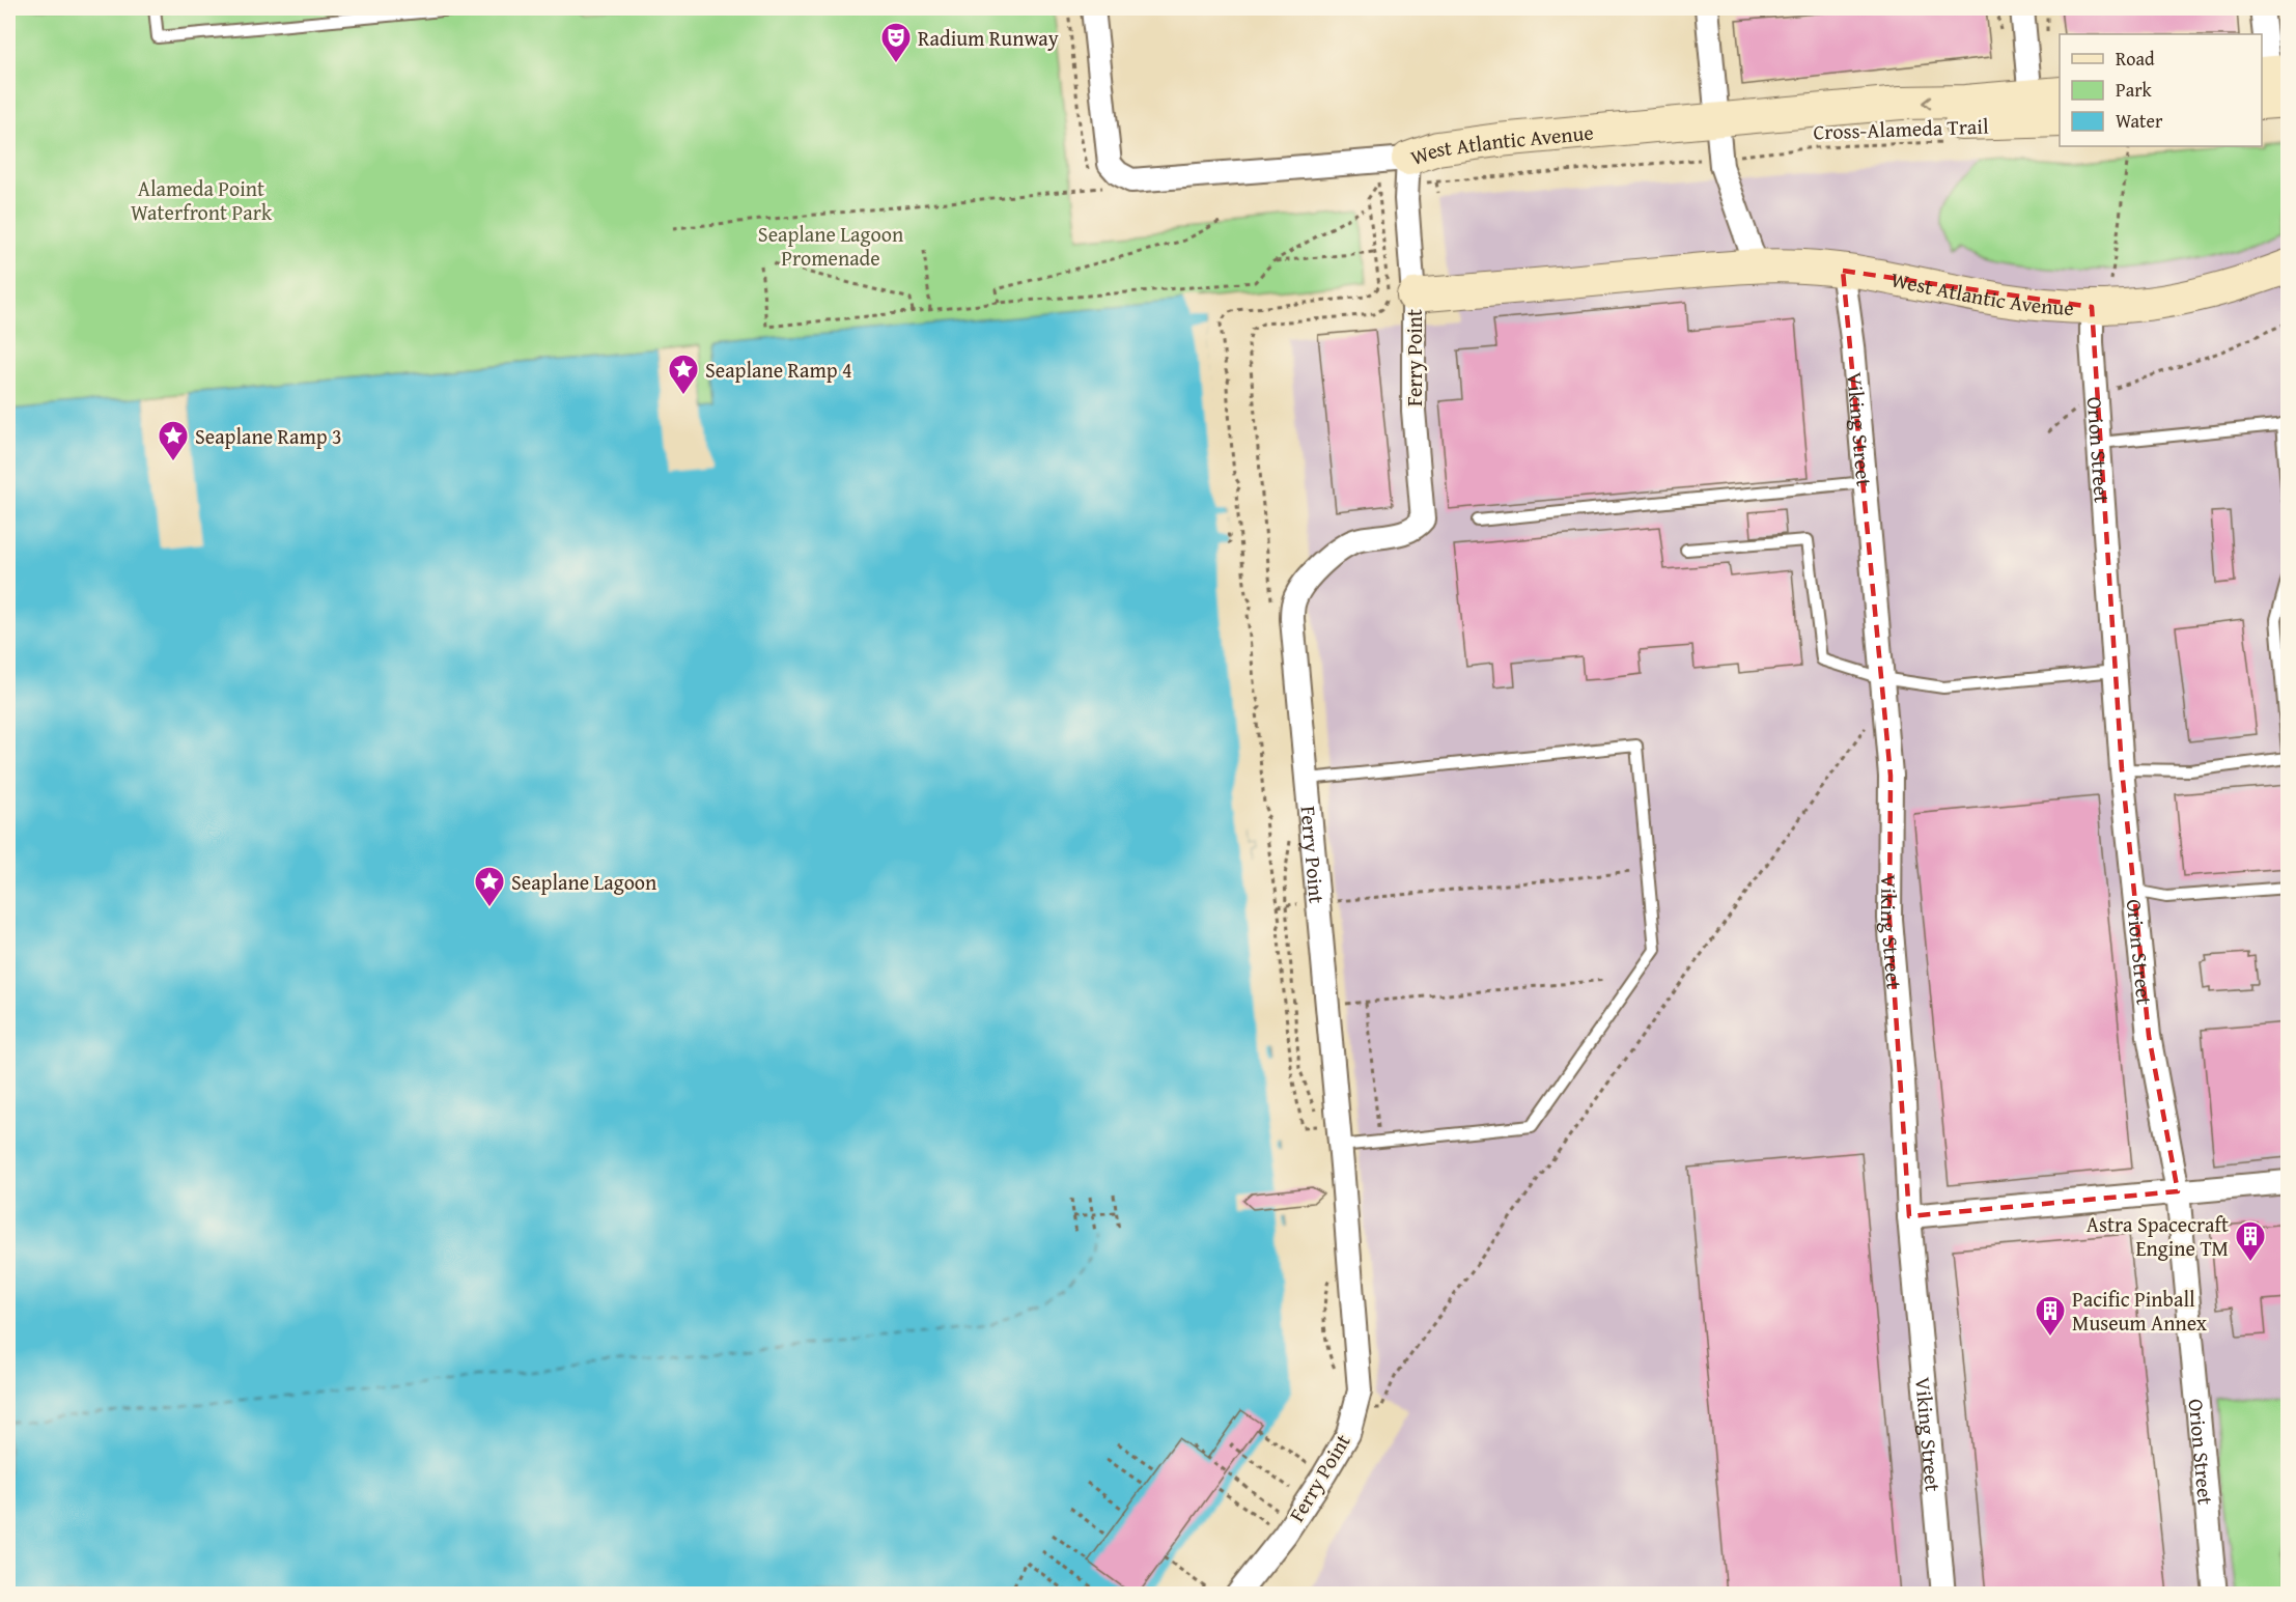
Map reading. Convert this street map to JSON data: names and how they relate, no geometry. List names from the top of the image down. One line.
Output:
{"streets":{"street":["West Atlantic Avenue","Ferry Point","Viking Street","Orion Street"],"path":["Cross-Alameda Trail"]},"crossings":[["Cross-Alameda Trail","West Atlantic Avenue"],["West Atlantic Avenue","Ferry Point"],["West Atlantic Avenue","Viking Street"],["West Atlantic Avenue","Orion Street"]],"parks":["Alameda Point Waterfront Park","Seaplane Lagoon Promenade"],"places":{"theatre":["Radium Runway"],"place":["Seaplane Ramp 4","Seaplane Ramp 3","Seaplane Lagoon"],"building":["Astra Spacecraft Engine TM","Pacific Pinball Museum Annex"]},"legend":["Road","Park","Water"]}
